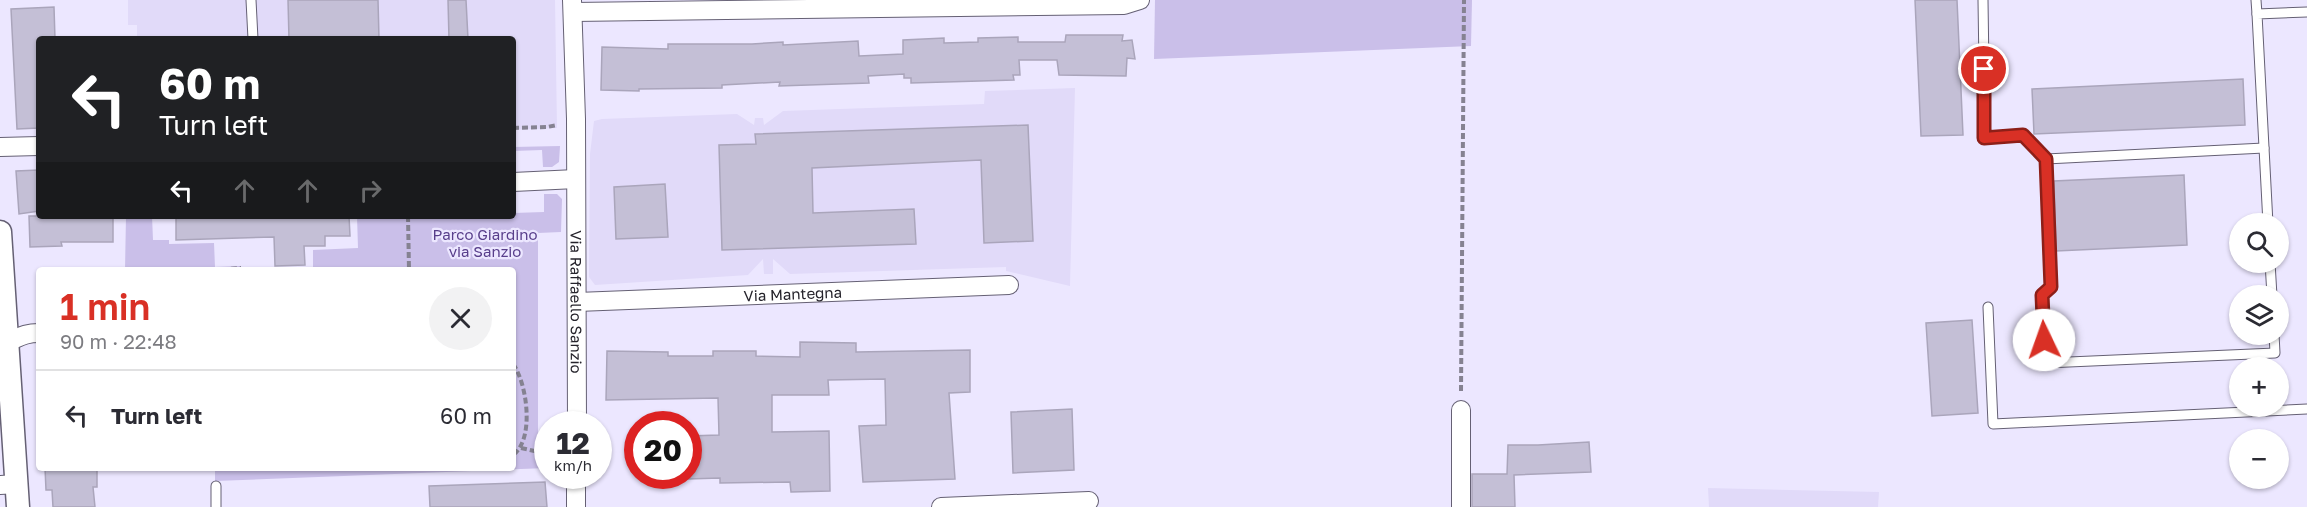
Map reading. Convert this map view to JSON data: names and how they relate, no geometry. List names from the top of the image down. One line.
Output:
{"streets":{"street":["Via Mantegna","Via Raffaello Sanzio"]},"crossings":[["Via Mantegna","Via Raffaello Sanzio"]],"parks":["Parco Giardino via Sanzio"],"page":{"turn":["60 m","Turn left"],"map_buttons":["+","−"],"heading":["1 min","90 m · 22:48"],"list":[{"name":"Turn left","value":"60 m"}],"speed":"12 km/h","limit":"20"}}
